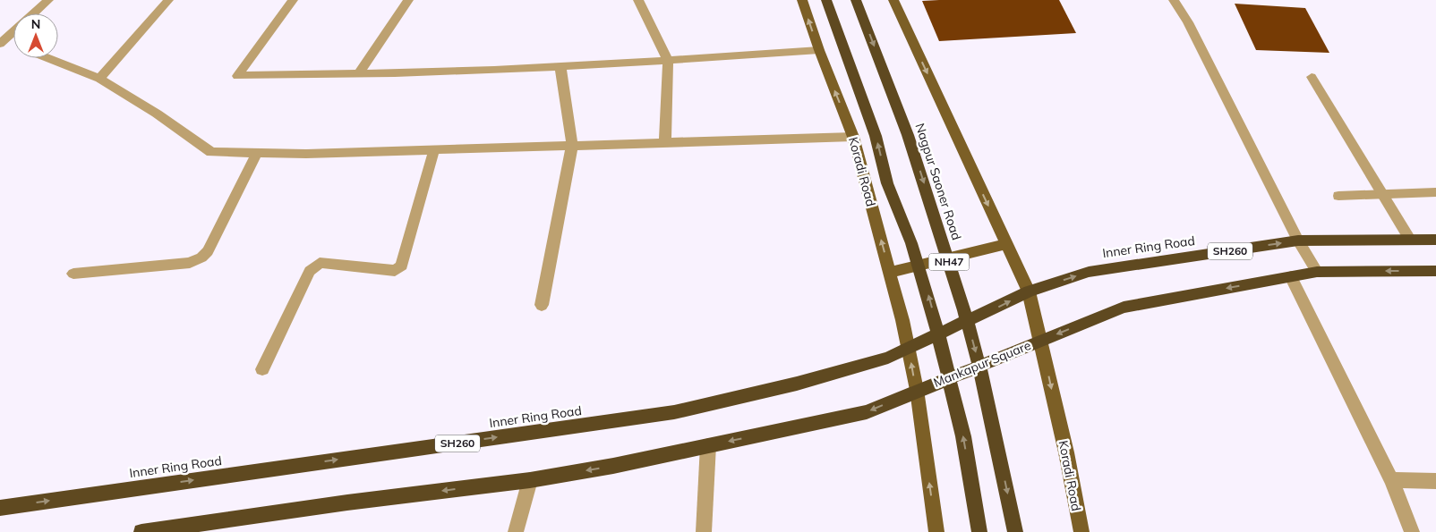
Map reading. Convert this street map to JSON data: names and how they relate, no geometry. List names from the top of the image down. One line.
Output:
{"streets":{"highway":["Nagpur Saoner Road","Inner Ring Road","SH260","NH47","Mankapur Square"],"main road":["Koradi Road"]},"crossings":[["Koradi Road","Inner Ring Road"],["Koradi Road","SH260"],["Koradi Road","Mankapur Square"],["Inner Ring Road","SH260"],["Inner Ring Road","Mankapur Square"],["SH260","Mankapur Square"]],"north":"top"}
